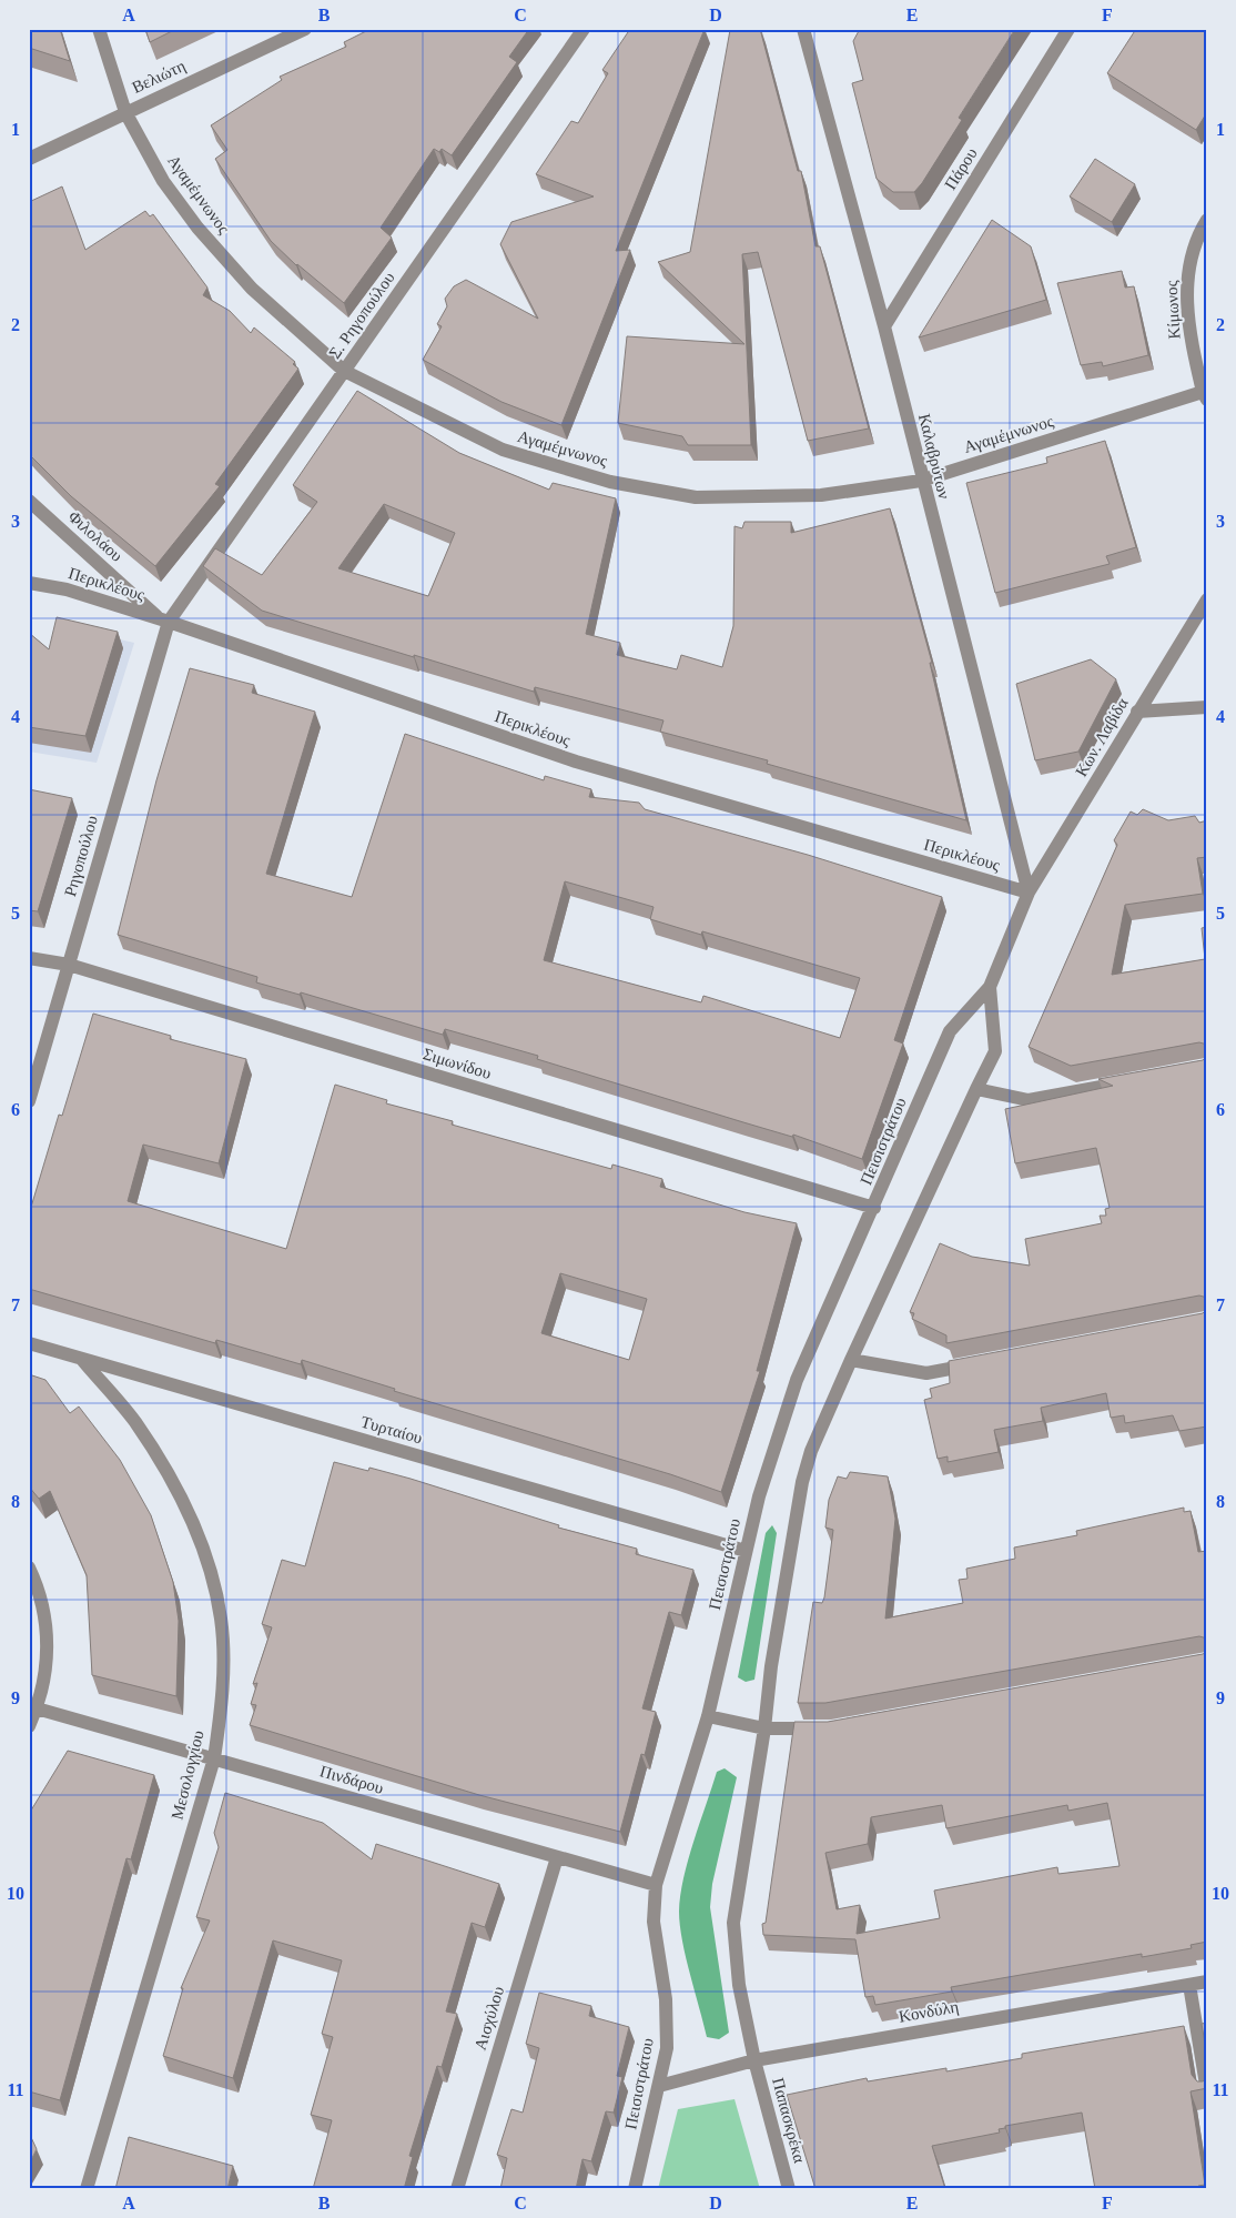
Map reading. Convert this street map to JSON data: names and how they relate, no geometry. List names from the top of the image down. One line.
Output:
{"streets":{"street":["Βελιώτη","Πάρου","Αγαμέμνωνος","Κίμωνος","Σ. Ρηγοπούλου","Καλαβρύτων","Φιλολάου","Περικλέους","Κων. Λαβίδα","Ρηγοπούλου","Σιμωνίδου","Πεισιστράτου","Τυρταίου","Μεσολογγίου","Πινδάρου","Κονδύλη","Αισχύλου","Παπασκρέκα"]},"crossings":[["Βελιώτη","Αγαμέμνωνος"],["Πάρου","Καλαβρύτων"],["Αγαμέμνωνος","Κίμωνος"],["Αγαμέμνωνος","Σ. Ρηγοπούλου"],["Αγαμέμνωνος","Καλαβρύτων"],["Σ. Ρηγοπούλου","Φιλολάου"],["Σ. Ρηγοπούλου","Περικλέους"],["Σ. Ρηγοπούλου","Ρηγοπούλου"],["Καλαβρύτων","Περικλέους"],["Καλαβρύτων","Κων. Λαβίδα"],["Φιλολάου","Περικλέους"],["Φιλολάου","Ρηγοπούλου"],["Περικλέους","Κων. Λαβίδα"],["Περικλέους","Ρηγοπούλου"],["Κων. Λαβίδα","Πεισιστράτου"],["Κων. Λαβίδα","Παπασκρέκα"],["Ρηγοπούλου","Σιμωνίδου"],["Σιμωνίδου","Πεισιστράτου"],["Πεισιστράτου","Τυρταίου"],["Πεισιστράτου","Πινδάρου"],["Πεισιστράτου","Κονδύλη"],["Πεισιστράτου","Παπασκρέκα"],["Τυρταίου","Μεσολογγίου"],["Μεσολογγίου","Πινδάρου"],["Πινδάρου","Αισχύλου"],["Κονδύλη","Παπασκρέκα"]],"grid":{"columns":["A","B","C","D","E","F"],"rows":["1","2","3","4","5","6","7","8","9","10","11"]}}
